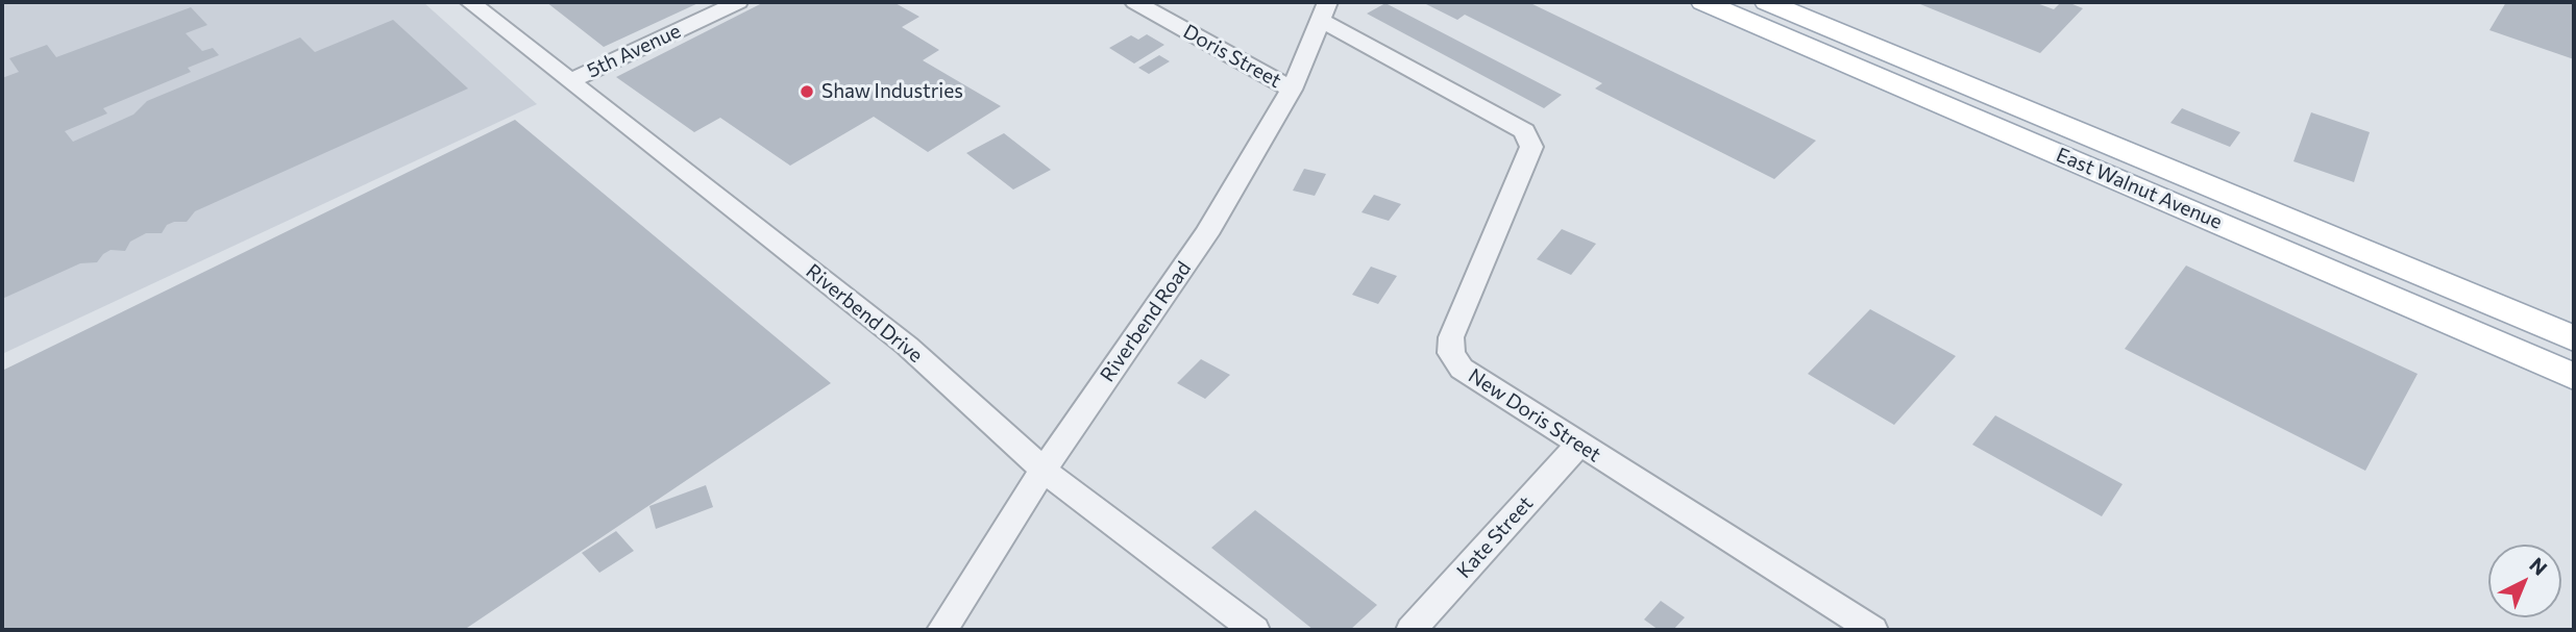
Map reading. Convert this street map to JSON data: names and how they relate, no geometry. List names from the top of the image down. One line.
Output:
{"streets":{"main road":["East Walnut Avenue"],"street":["5th Avenue","Doris Street","Riverbend Drive","Riverbend Road","New Doris Street","Kate Street"]},"crossings":[["5th Avenue","Riverbend Drive"],["Doris Street","Riverbend Road"],["Riverbend Drive","Riverbend Road"],["Riverbend Road","New Doris Street"],["New Doris Street","Kate Street"]],"places":["Shaw Industries"],"north":"top right"}
